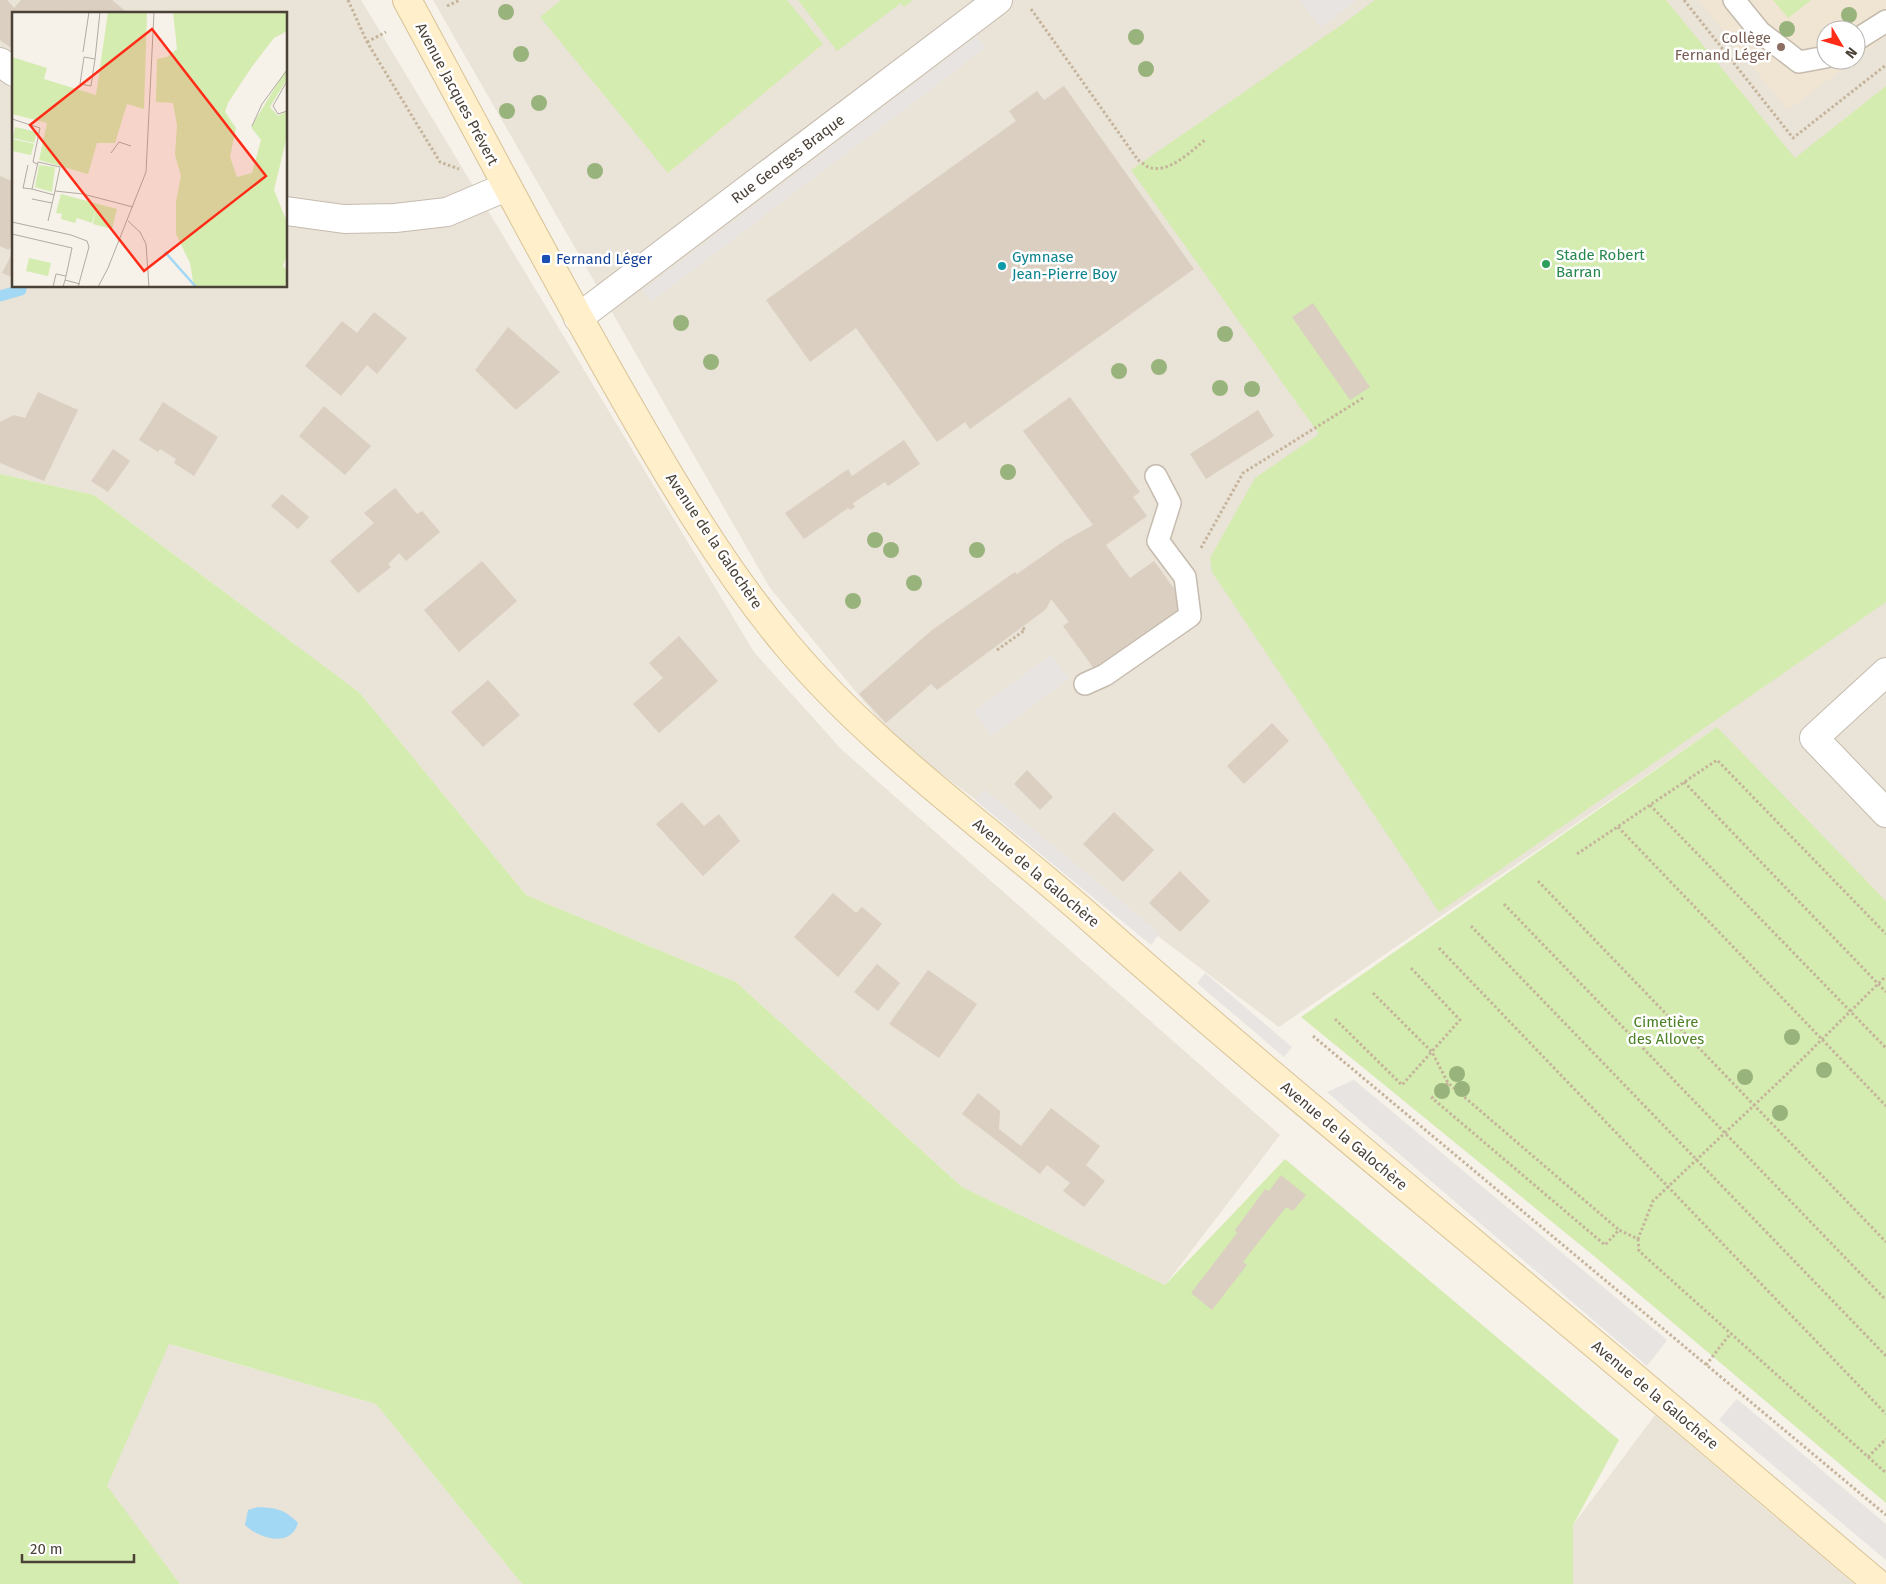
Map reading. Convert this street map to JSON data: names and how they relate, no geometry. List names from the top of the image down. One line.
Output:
{"streets":{"main road":["Avenue Jacques Prévert","Avenue de la Galochère"],"street":["Rue Georges Braque"]},"crossings":[["Avenue Jacques Prévert","Avenue de la Galochère"],["Rue Georges Braque","Avenue de la Galochère"]],"parks":["Cimetière des Alloves"],"places":{"other":["Collège Fernand Léger","Stade Robert Barran","Gymnase Jean-Pierre Boy"],"transit":["Fernand Léger"]},"scale_bar":"20 m","north":"bottom right"}
